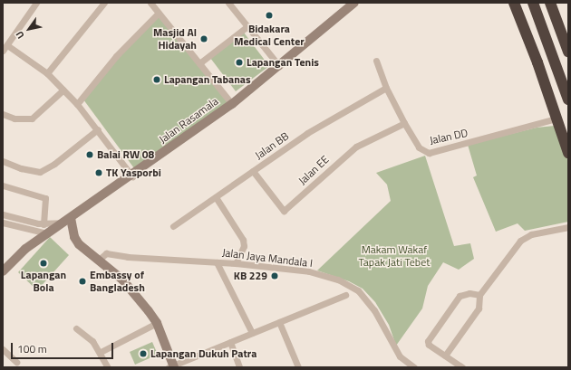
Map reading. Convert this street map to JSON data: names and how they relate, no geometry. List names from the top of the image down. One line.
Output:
{"streets":{"street":["Jalan Rasamala","Jalan DD","Jalan BB","Jalan EE","Jalan Jaya Mandala I"]},"crossings":[["Jalan DD","Jalan BB"],["Jalan DD","Jalan EE"],["Jalan BB","Jalan EE"]],"parks":["Makam Wakaf Tapak Jati Tebet"],"places":["Bidakara Medical Center","Masjid Al Hidayah","Lapangan Tenis","Lapangan Tabanas","Balai RW 08","TK Yasporbi","Lapangan Bola","KB 229","Embassy of Bangladesh","Lapangan Dukuh Patra"],"scale_bar":"100 m","north":"bottom left"}
